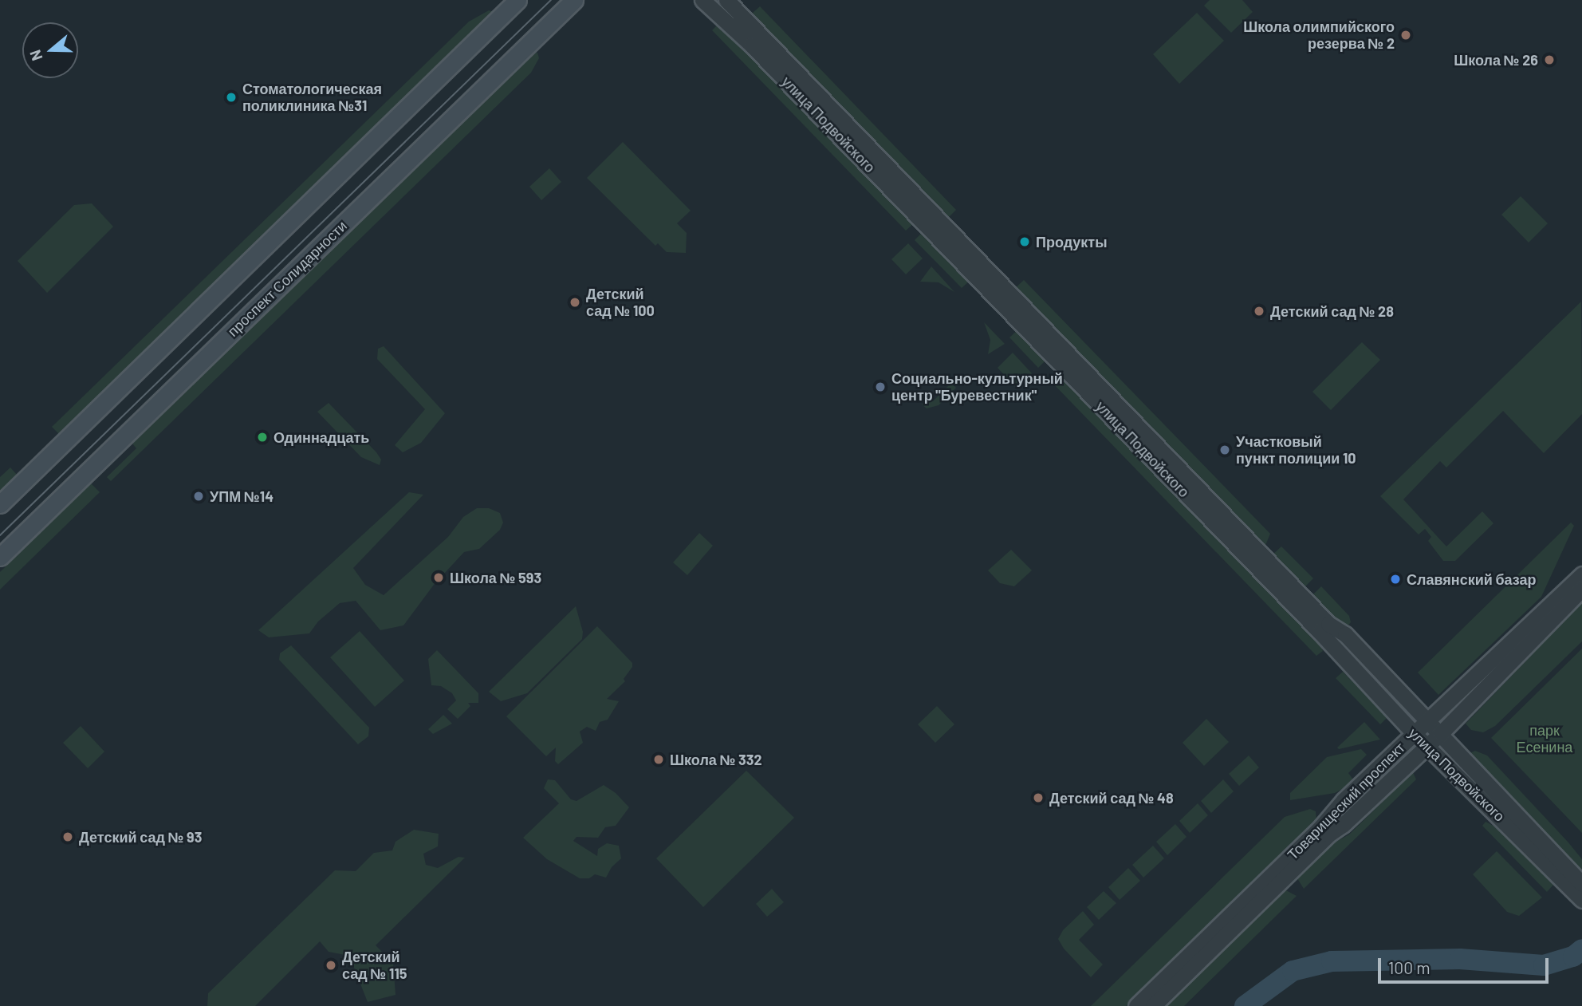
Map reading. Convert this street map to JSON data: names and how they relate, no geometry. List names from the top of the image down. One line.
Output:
{"streets":{"main road":["проспект Солидарности"],"street":["улица Подвойского","Товарищеский проспект"]},"crossings":[["улица Подвойского","Товарищеский проспект"]],"parks":["парк Есенина"],"places":["Школа олимпийского резерва № 2","Школа № 26","Стоматологическая поликлиника №31","Продукты","Детский сад № 100","Детский сад № 28","Социально-культурный центр \"Буревестник\"","Одиннадцать","Участковый пункт полиции 10","УПМ №14","Школа № 593","Славянский базар","Школа № 332","Детский сад № 48","Детский сад № 93","Детский сад № 115"],"scale_bar":"100 m","north":"left"}
